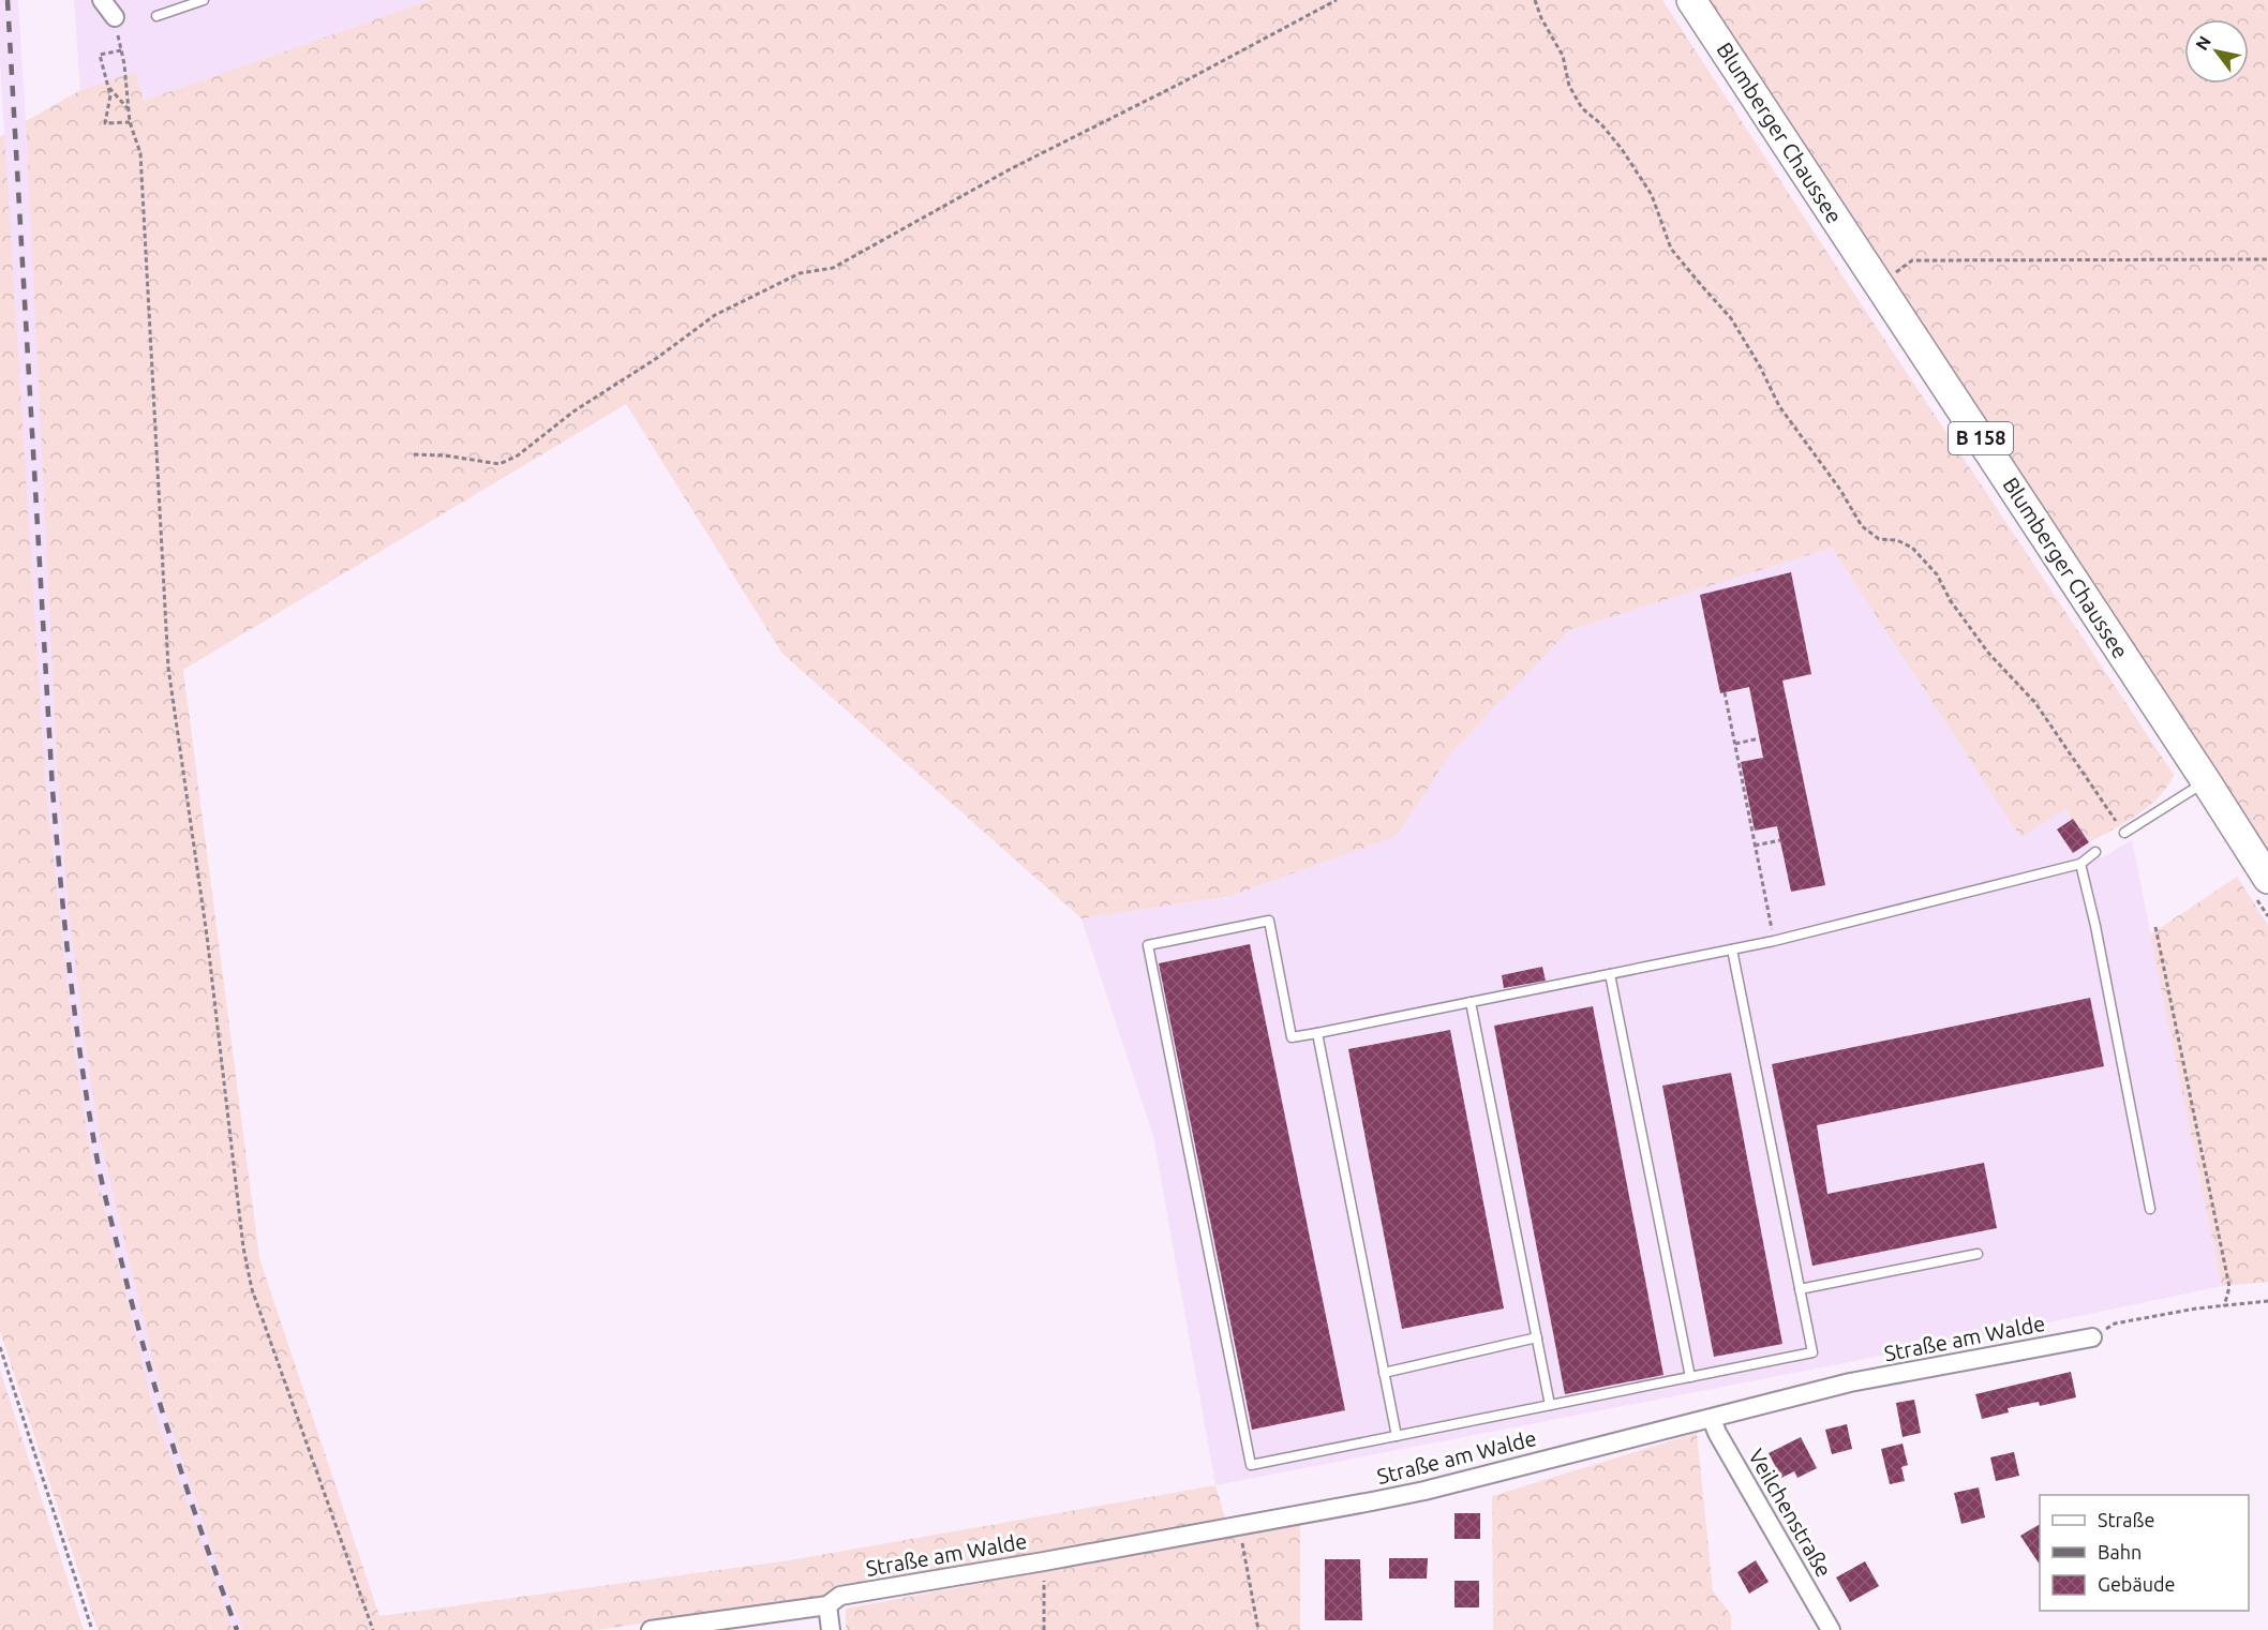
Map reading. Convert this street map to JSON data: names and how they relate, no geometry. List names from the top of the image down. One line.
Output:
{"streets":{"main road":["Blumberger Chaussee","B 158"],"street":["Straße am Walde","Veilchenstraße"]},"crossings":[["Straße am Walde","Veilchenstraße"]],"legend":["Straße","Bahn","Gebäude"],"north":"top left"}
